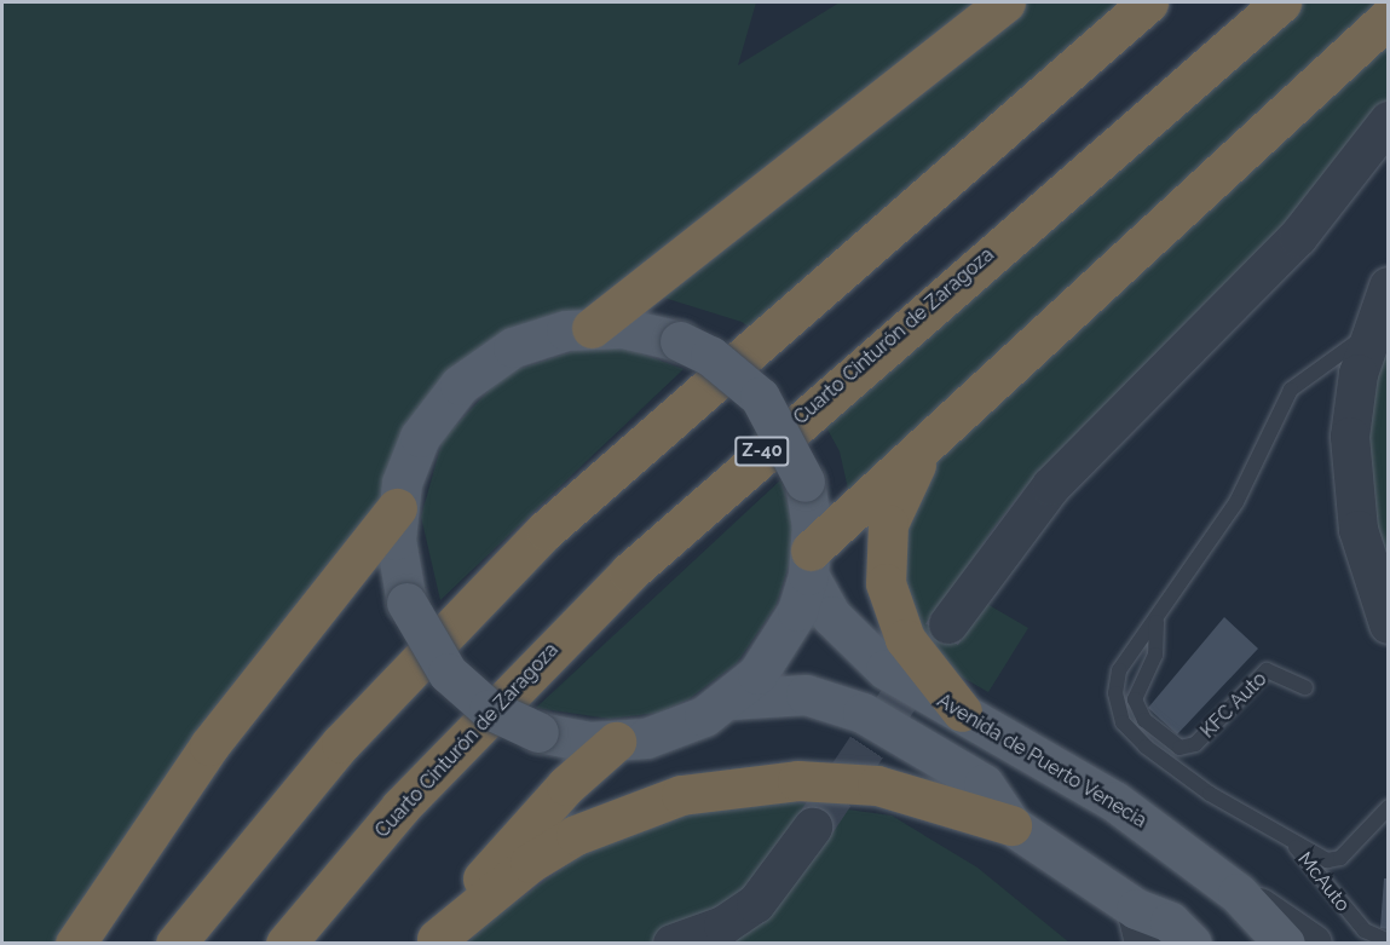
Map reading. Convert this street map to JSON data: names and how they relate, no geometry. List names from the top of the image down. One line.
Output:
{"streets":{"highway":["Cuarto Cinturón de Zaragoza","Z-40"],"main road":["Avenida de Puerto Venecia"],"lane":["KFC Auto","McAuto"]}}
